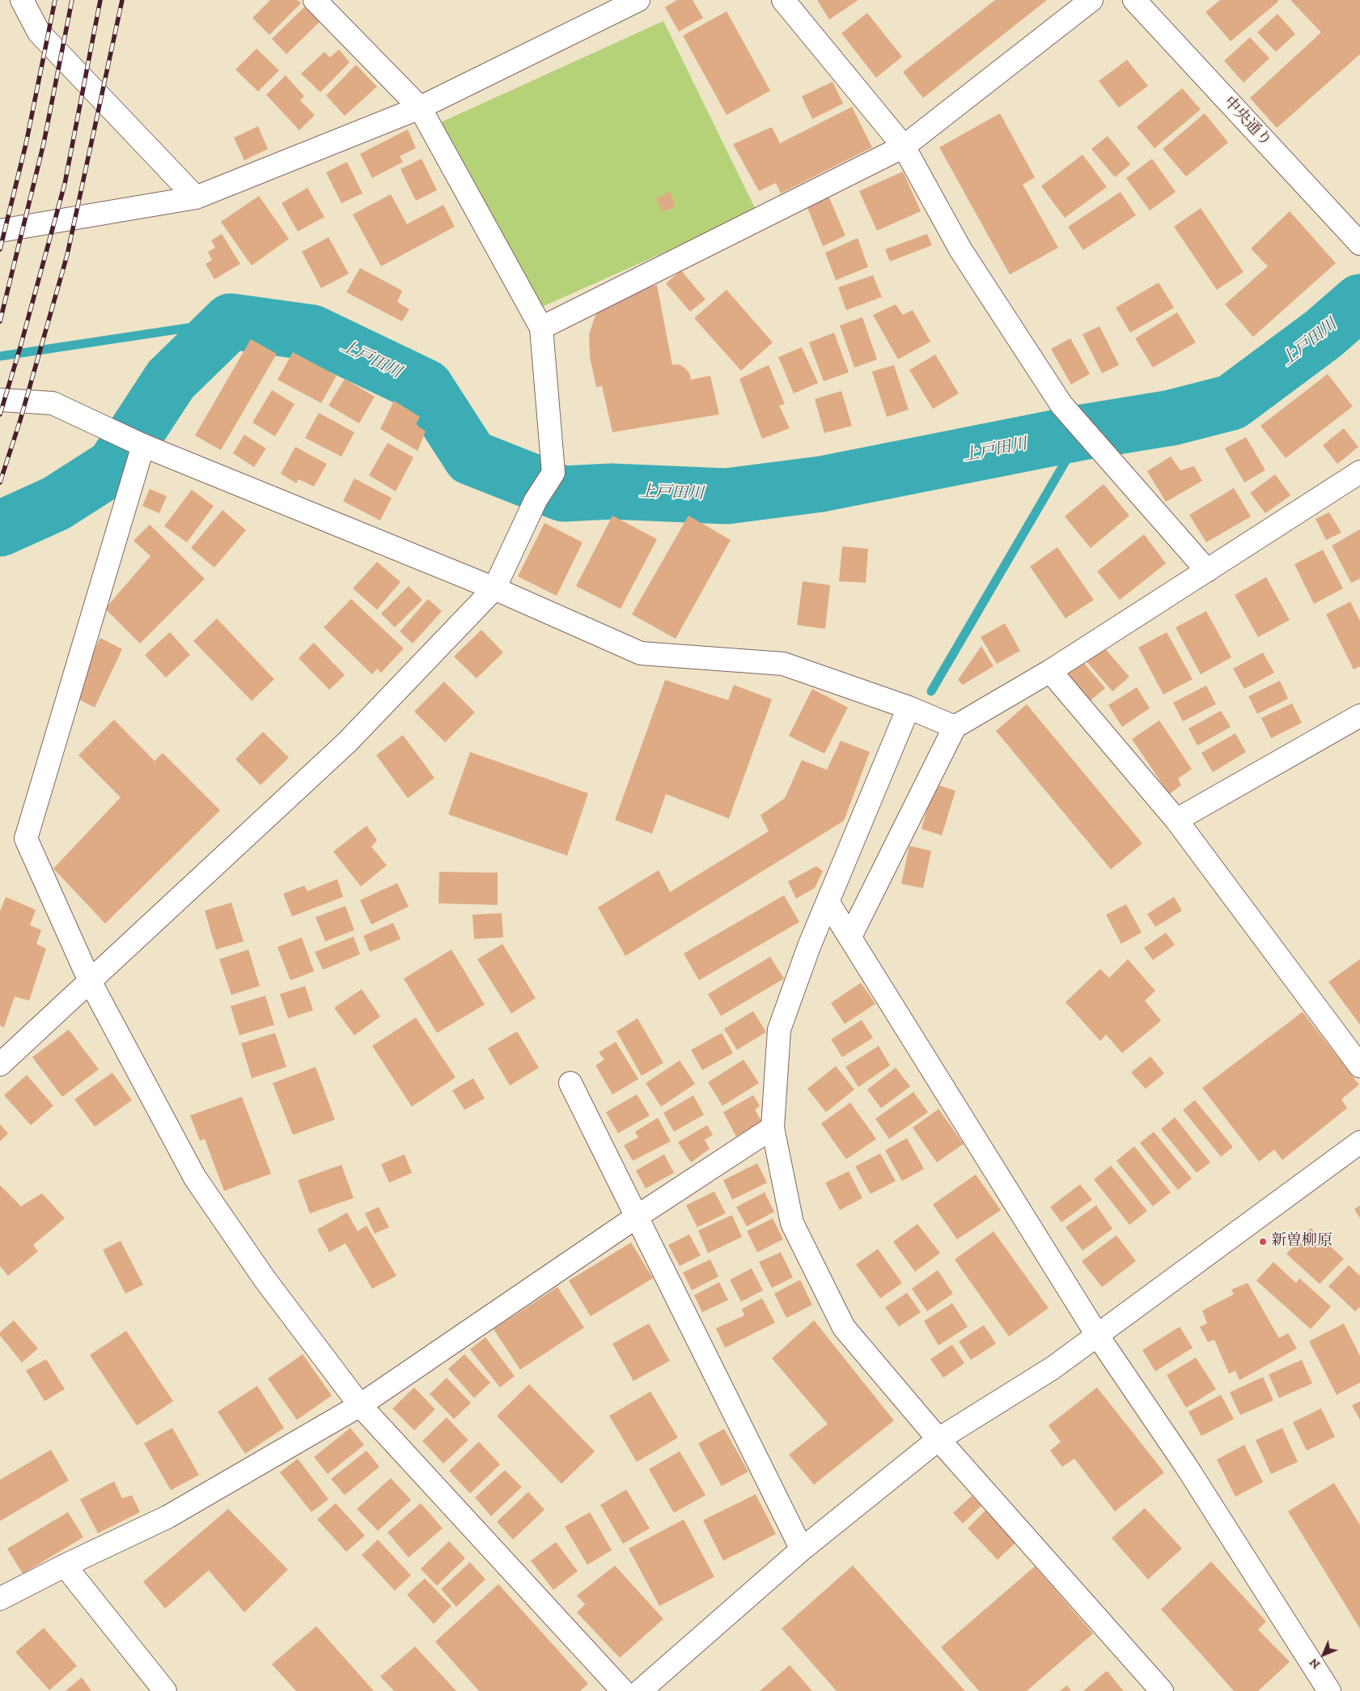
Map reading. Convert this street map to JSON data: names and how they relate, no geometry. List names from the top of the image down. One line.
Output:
{"streets":{"street":["中央通り"]},"water":["上戸田川"],"places":["新曽柳原"],"north":"bottom left"}
